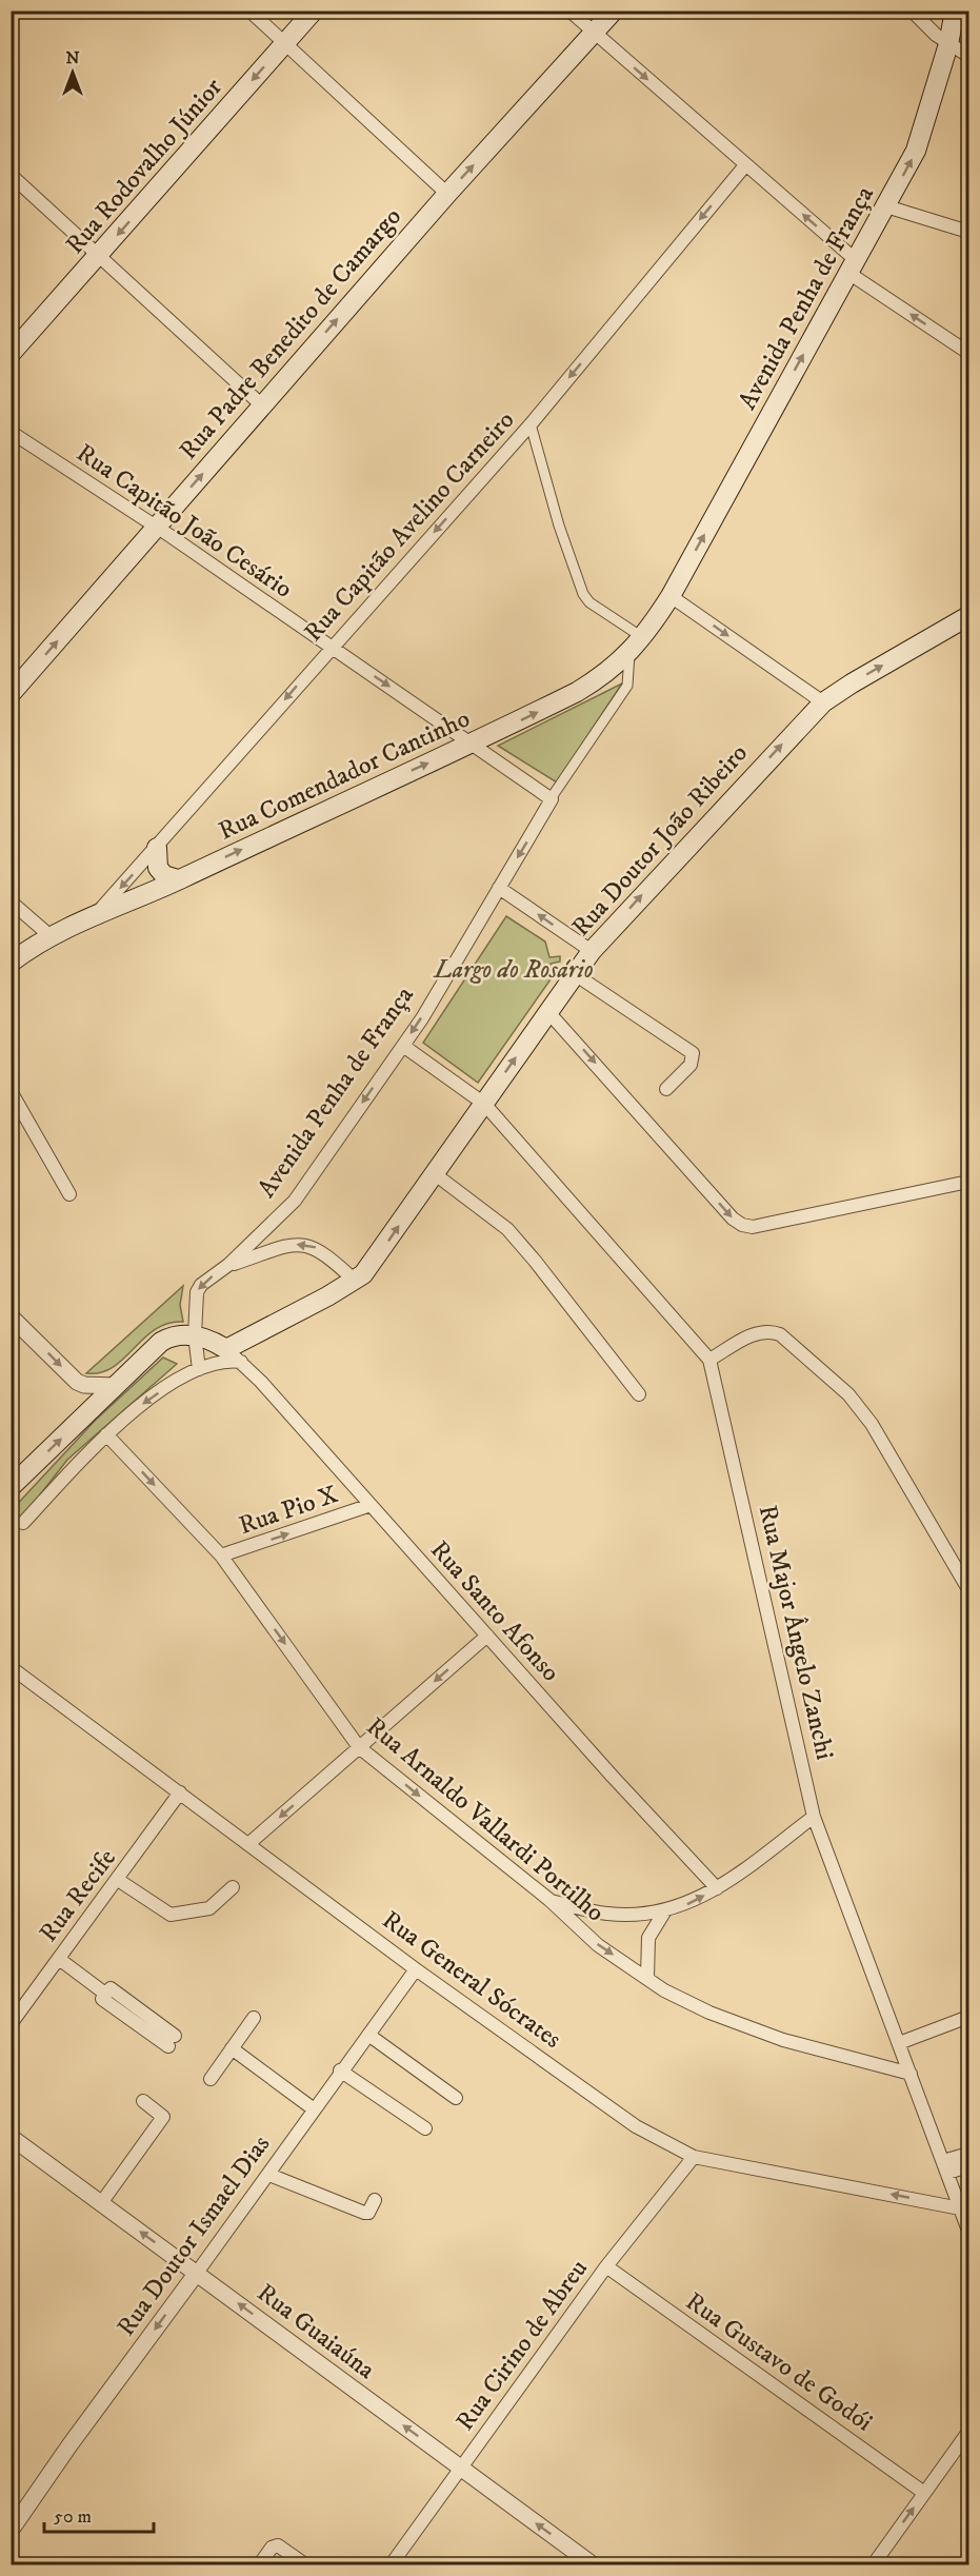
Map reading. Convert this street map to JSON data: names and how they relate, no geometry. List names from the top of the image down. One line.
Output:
{"streets":{"main road":["Rua Rodovalho Júnior","Avenida Penha de França","Rua Padre Benedito de Camargo","Rua Comendador Cantinho","Rua Doutor João Ribeiro"],"street":["Rua Capitão João Cesário","Rua Capitão Avelino Carneiro","Rua Pio X","Rua Santo Afonso","Rua Major Ângelo Zanchi","Rua Arnaldo Vallardi Portilho","Rua Recife","Rua General Sócrates","Rua Doutor Ismael Dias","Rua Guaiaúna","Rua Cirino de Abreu","Rua Gustavo de Godói"]},"crossings":[["Avenida Penha de França","Rua Capitão João Cesário"],["Avenida Penha de França","Rua Comendador Cantinho"],["Rua Padre Benedito de Camargo","Rua Capitão João Cesário"],["Rua Capitão João Cesário","Rua Capitão Avelino Carneiro"],["Rua Capitão João Cesário","Rua Comendador Cantinho"],["Rua Capitão Avelino Carneiro","Rua Comendador Cantinho"],["Rua Doutor João Ribeiro","Rua Santo Afonso"],["Rua Doutor João Ribeiro","Rua Major Ângelo Zanchi"],["Rua Pio X","Rua Santo Afonso"],["Rua Pio X","Rua Arnaldo Vallardi Portilho"],["Rua Major Ângelo Zanchi","Rua Arnaldo Vallardi Portilho"],["Rua Major Ângelo Zanchi","Rua General Sócrates"],["Rua Recife","Rua General Sócrates"],["Rua General Sócrates","Rua Doutor Ismael Dias"],["Rua General Sócrates","Rua Cirino de Abreu"],["Rua Doutor Ismael Dias","Rua Guaiaúna"],["Rua Guaiaúna","Rua Cirino de Abreu"],["Rua Cirino de Abreu","Rua Gustavo de Godói"]],"one_way":["Rua Rodovalho Júnior","Rua Padre Benedito de Camargo","Rua Capitão Avelino Carneiro","Rua Comendador Cantinho","Rua Doutor João Ribeiro","Rua Pio X","Rua Arnaldo Vallardi Portilho","Rua Doutor Ismael Dias","Rua Guaiaúna"],"parks":["Largo do Rosário"],"scale_bar":"50 m","north":"top"}
